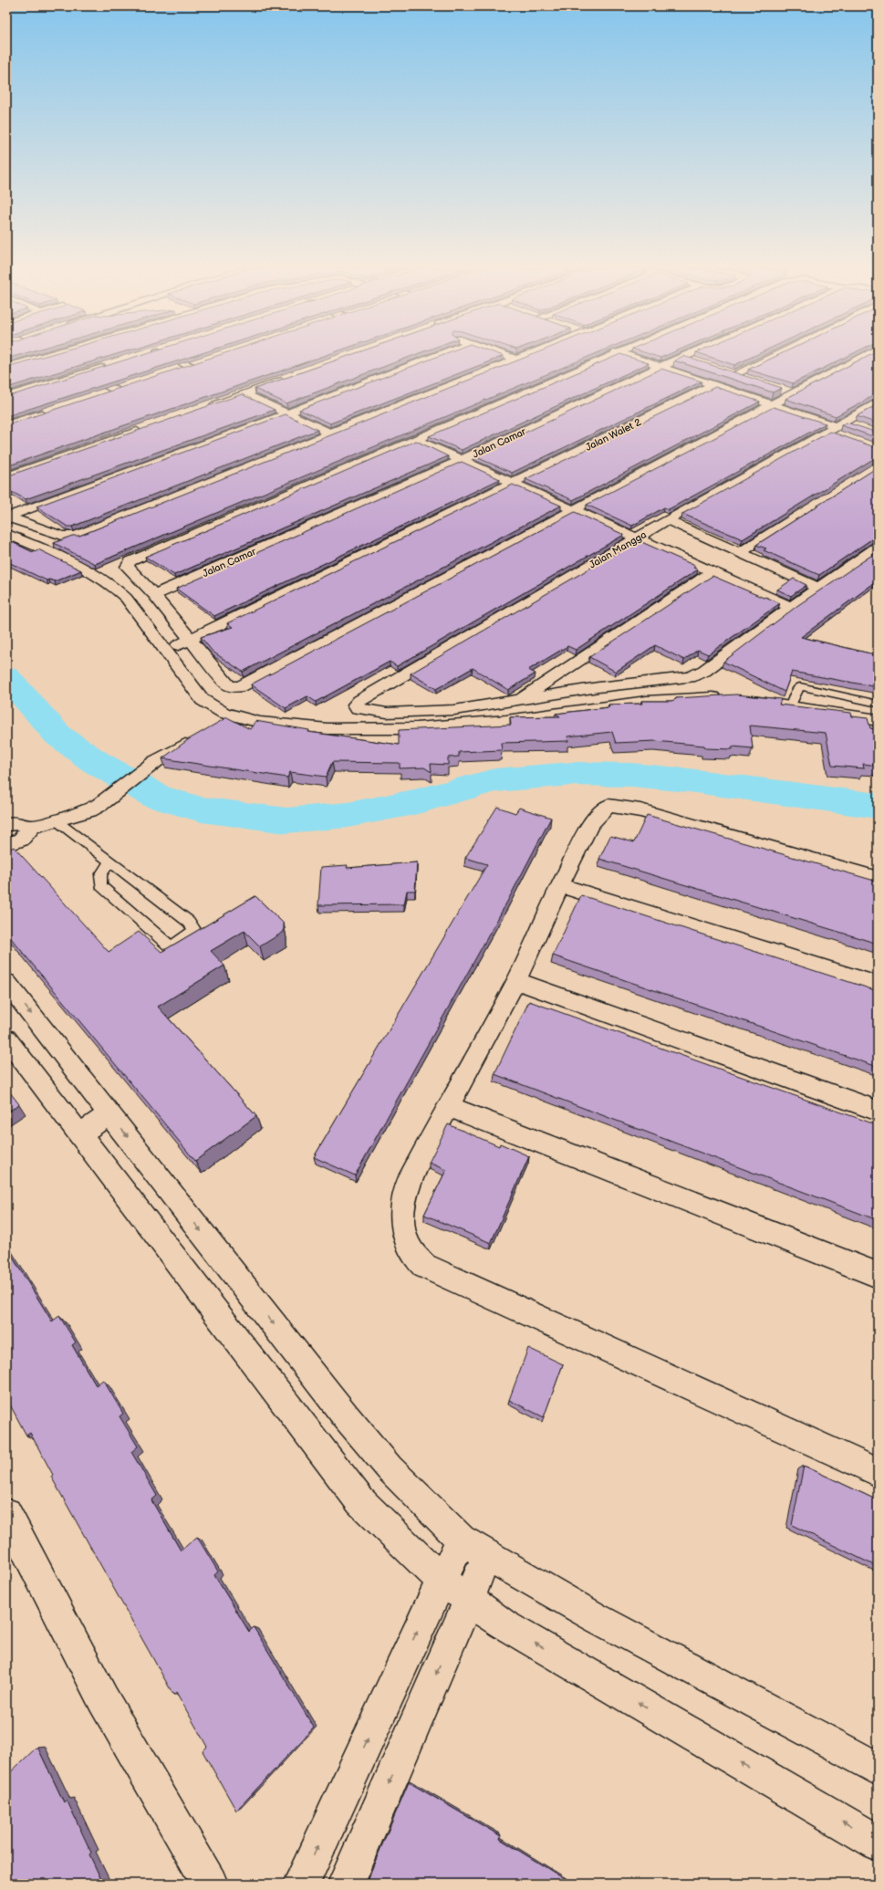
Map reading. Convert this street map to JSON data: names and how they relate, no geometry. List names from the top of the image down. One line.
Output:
{"streets":{"street":["Jalan Walet 2","Jalan Camar","Jalan Mangga"]}}
